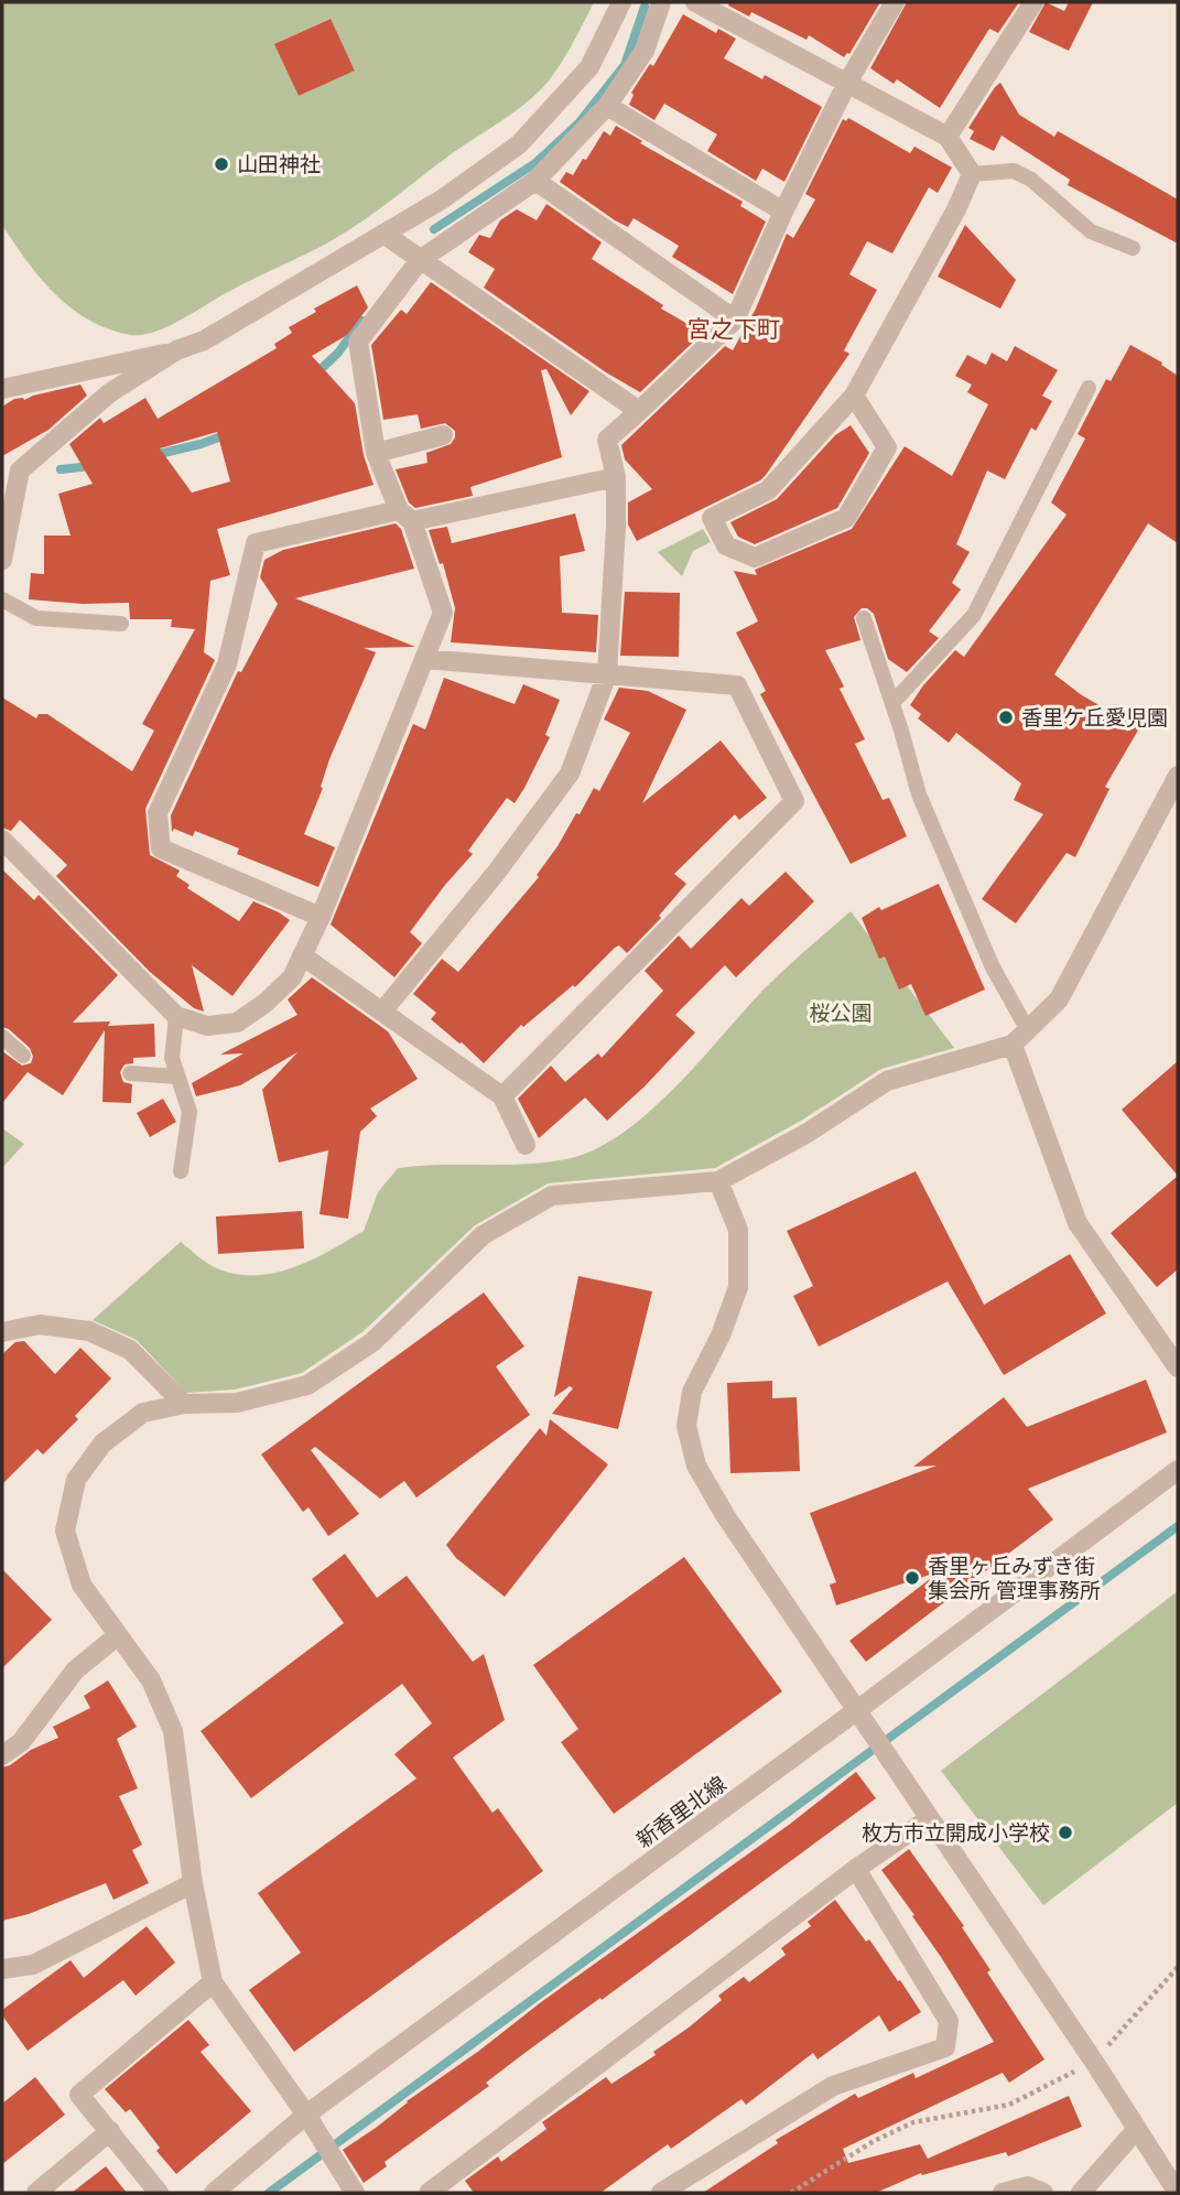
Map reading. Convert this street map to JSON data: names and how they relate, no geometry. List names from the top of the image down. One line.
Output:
{"streets":{"street":["新香里北線"]},"districts":["宮之下町"],"parks":["桜公園"],"places":["山田神社","香里ケ丘愛児園","香里ヶ丘みずき街 集会所 管理事務所","枚方市立開成小学校"]}
